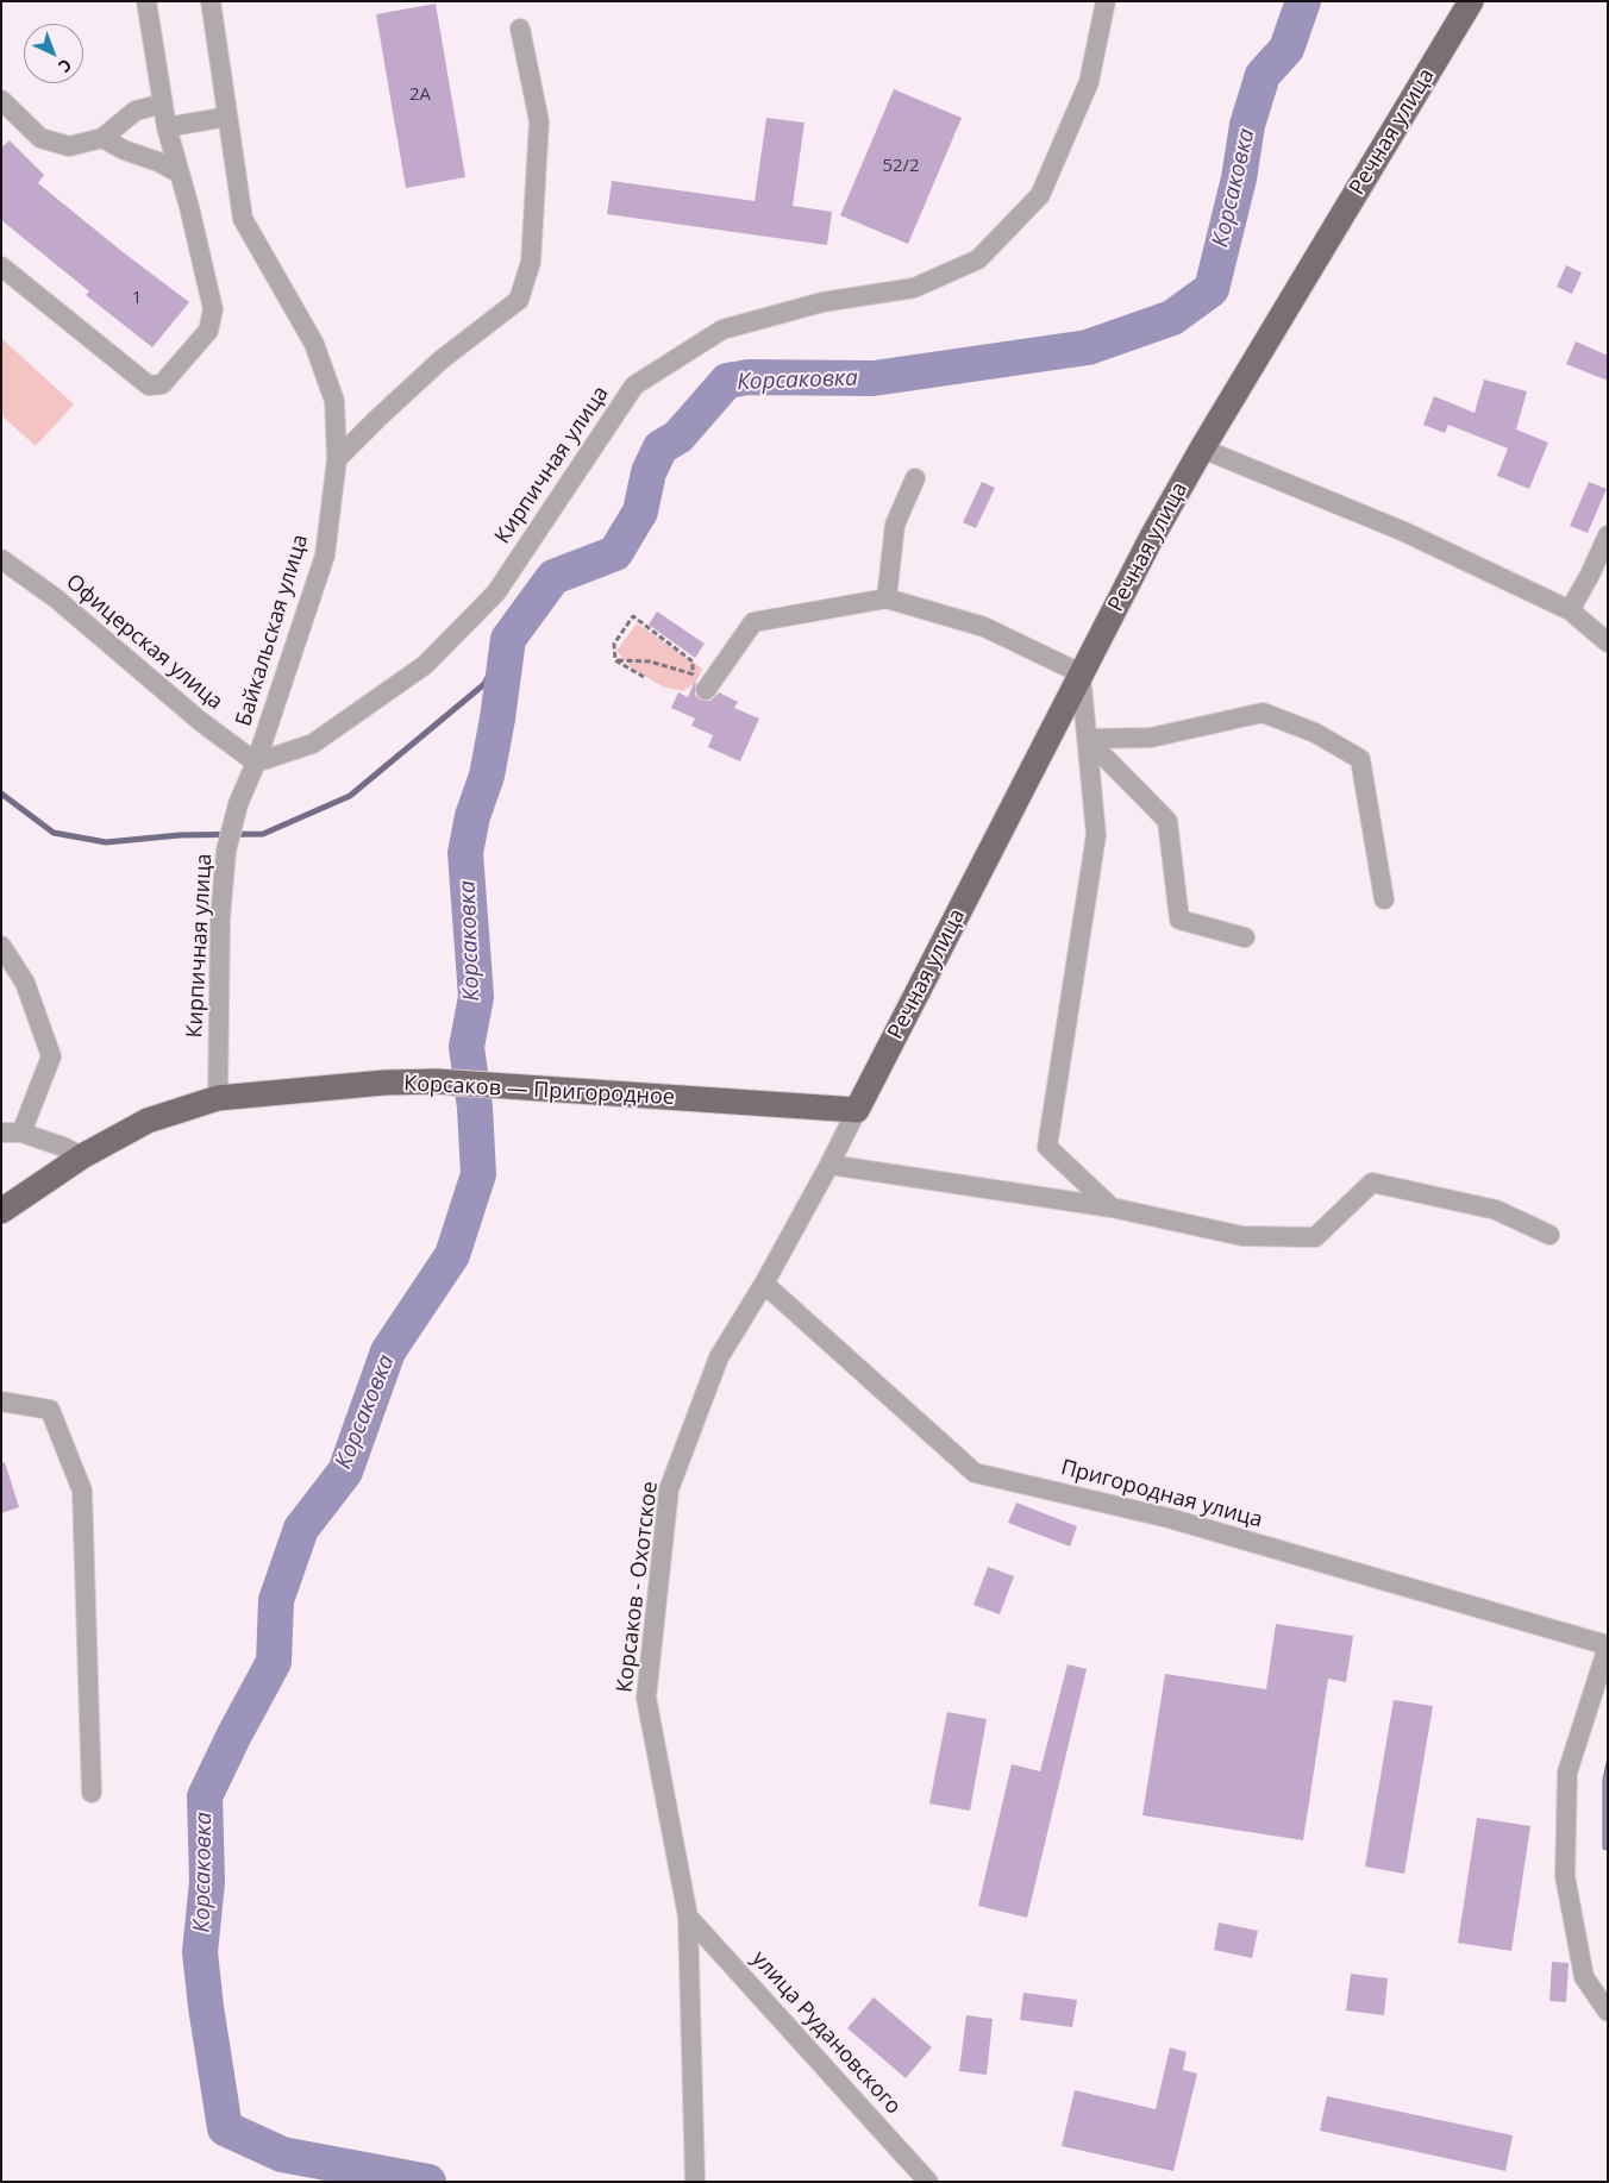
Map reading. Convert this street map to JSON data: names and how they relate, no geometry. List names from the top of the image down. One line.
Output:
{"streets":{"main road":["Речная улица","Корсаков — Пригородное"],"street":["Кирпичная улица","Байкальская улица","Офицерская улица","Пригородная улица","Корсаков - Охотское","улица Рудановского"]},"crossings":[["Речная улица","Корсаков — Пригородное"],["Речная улица","Корсаков - Охотское"],["Кирпичная улица","Байкальская улица"],["Кирпичная улица","Офицерская улица"],["Кирпичная улица","Корсаков — Пригородное"],["Байкальская улица","Офицерская улица"],["Корсаков — Пригородное","Корсаков - Охотское"],["Пригородная улица","Корсаков - Охотское"],["Корсаков - Охотское","улица Рудановского"]],"water":["Корсаковка"],"house_numbers":["2А","52/2","1"],"north":"bottom right"}
